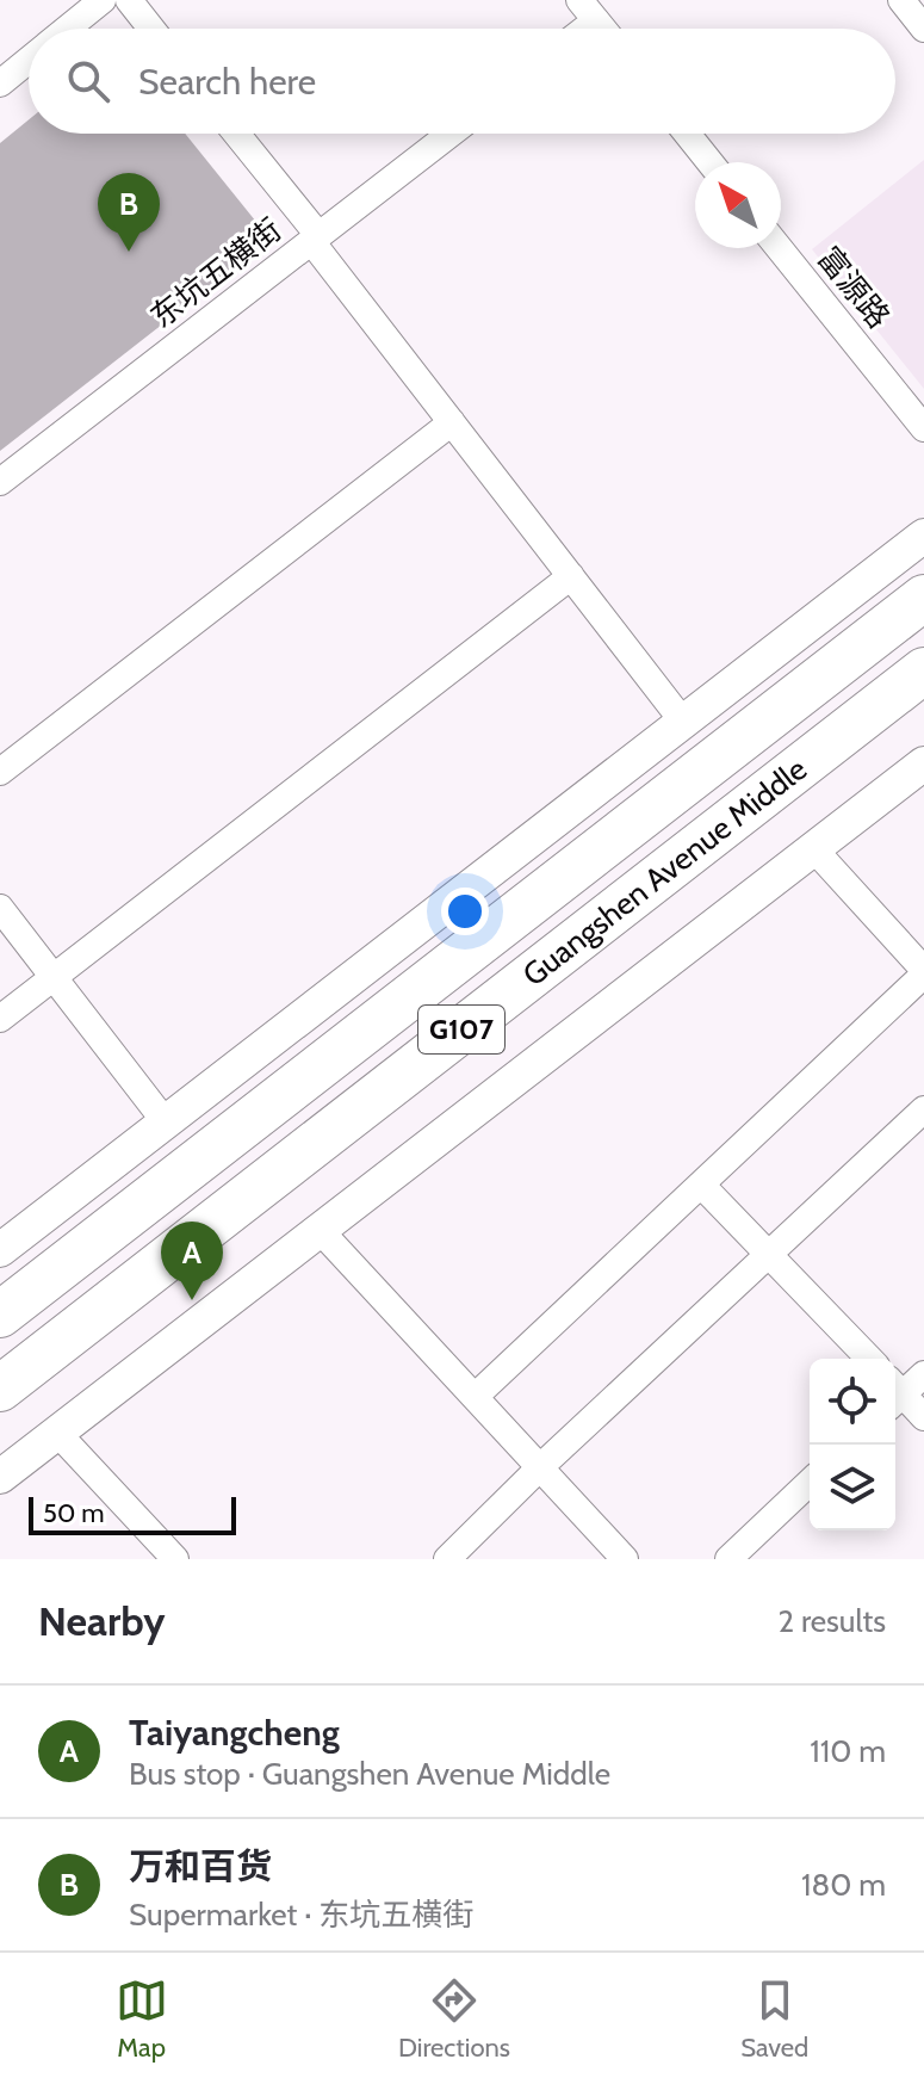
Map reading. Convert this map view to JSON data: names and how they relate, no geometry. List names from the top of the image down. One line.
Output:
{"streets":{"highway":["Guangshen Avenue Middle","G107"],"street":["东坑五横街","富源路"]},"scale_bar":"50 m","north":"top left","page":{"search":"Search here","pins":["B","A"],"scale":"50 m","heading":["Nearby","2 results"],"list":[{"mark":"A","name":"Taiyangcheng","note":"Bus stop · Guangshen Avenue Middle","value":"110 m"},{"mark":"B","name":"万和百货","note":"Supermarket · 东坑五横街","value":"180 m"}],"nav":["Map","Directions","Saved"]}}
